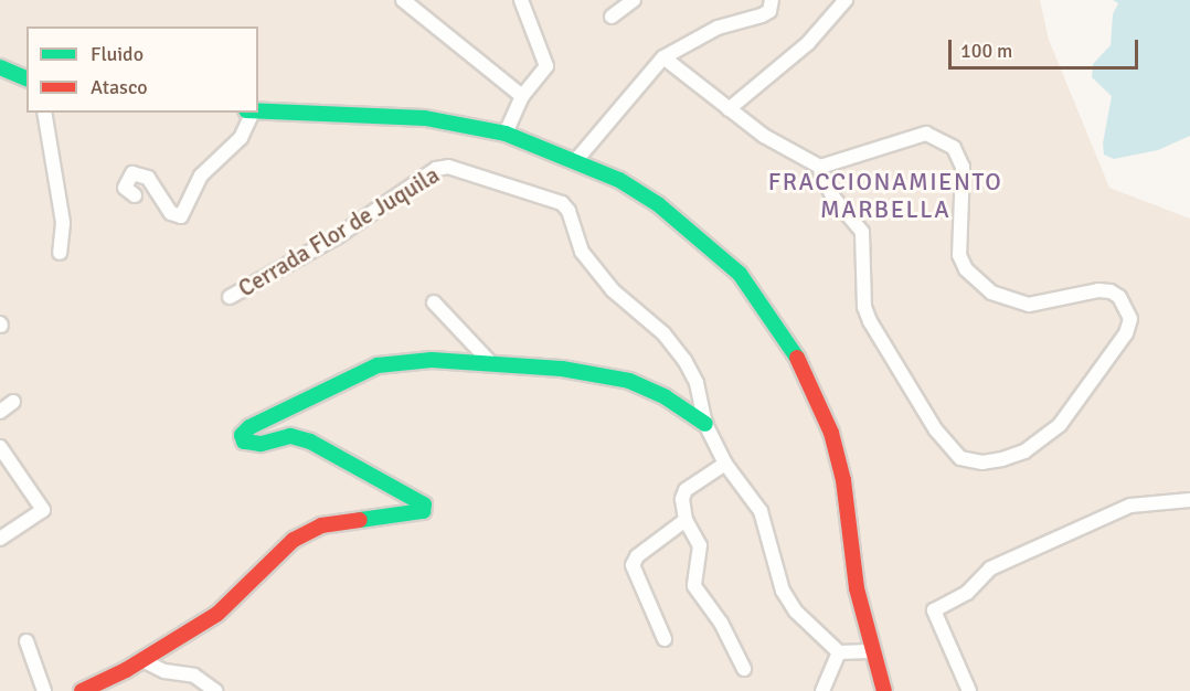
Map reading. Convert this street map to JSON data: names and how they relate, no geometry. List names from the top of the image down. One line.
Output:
{"streets":{"street":["Cerrada Flor de Juquila"]},"districts":["FRACCIONAMIENTO MARBELLA"],"legend":["Fluido","Atasco"],"scale_bar":"100 m"}
